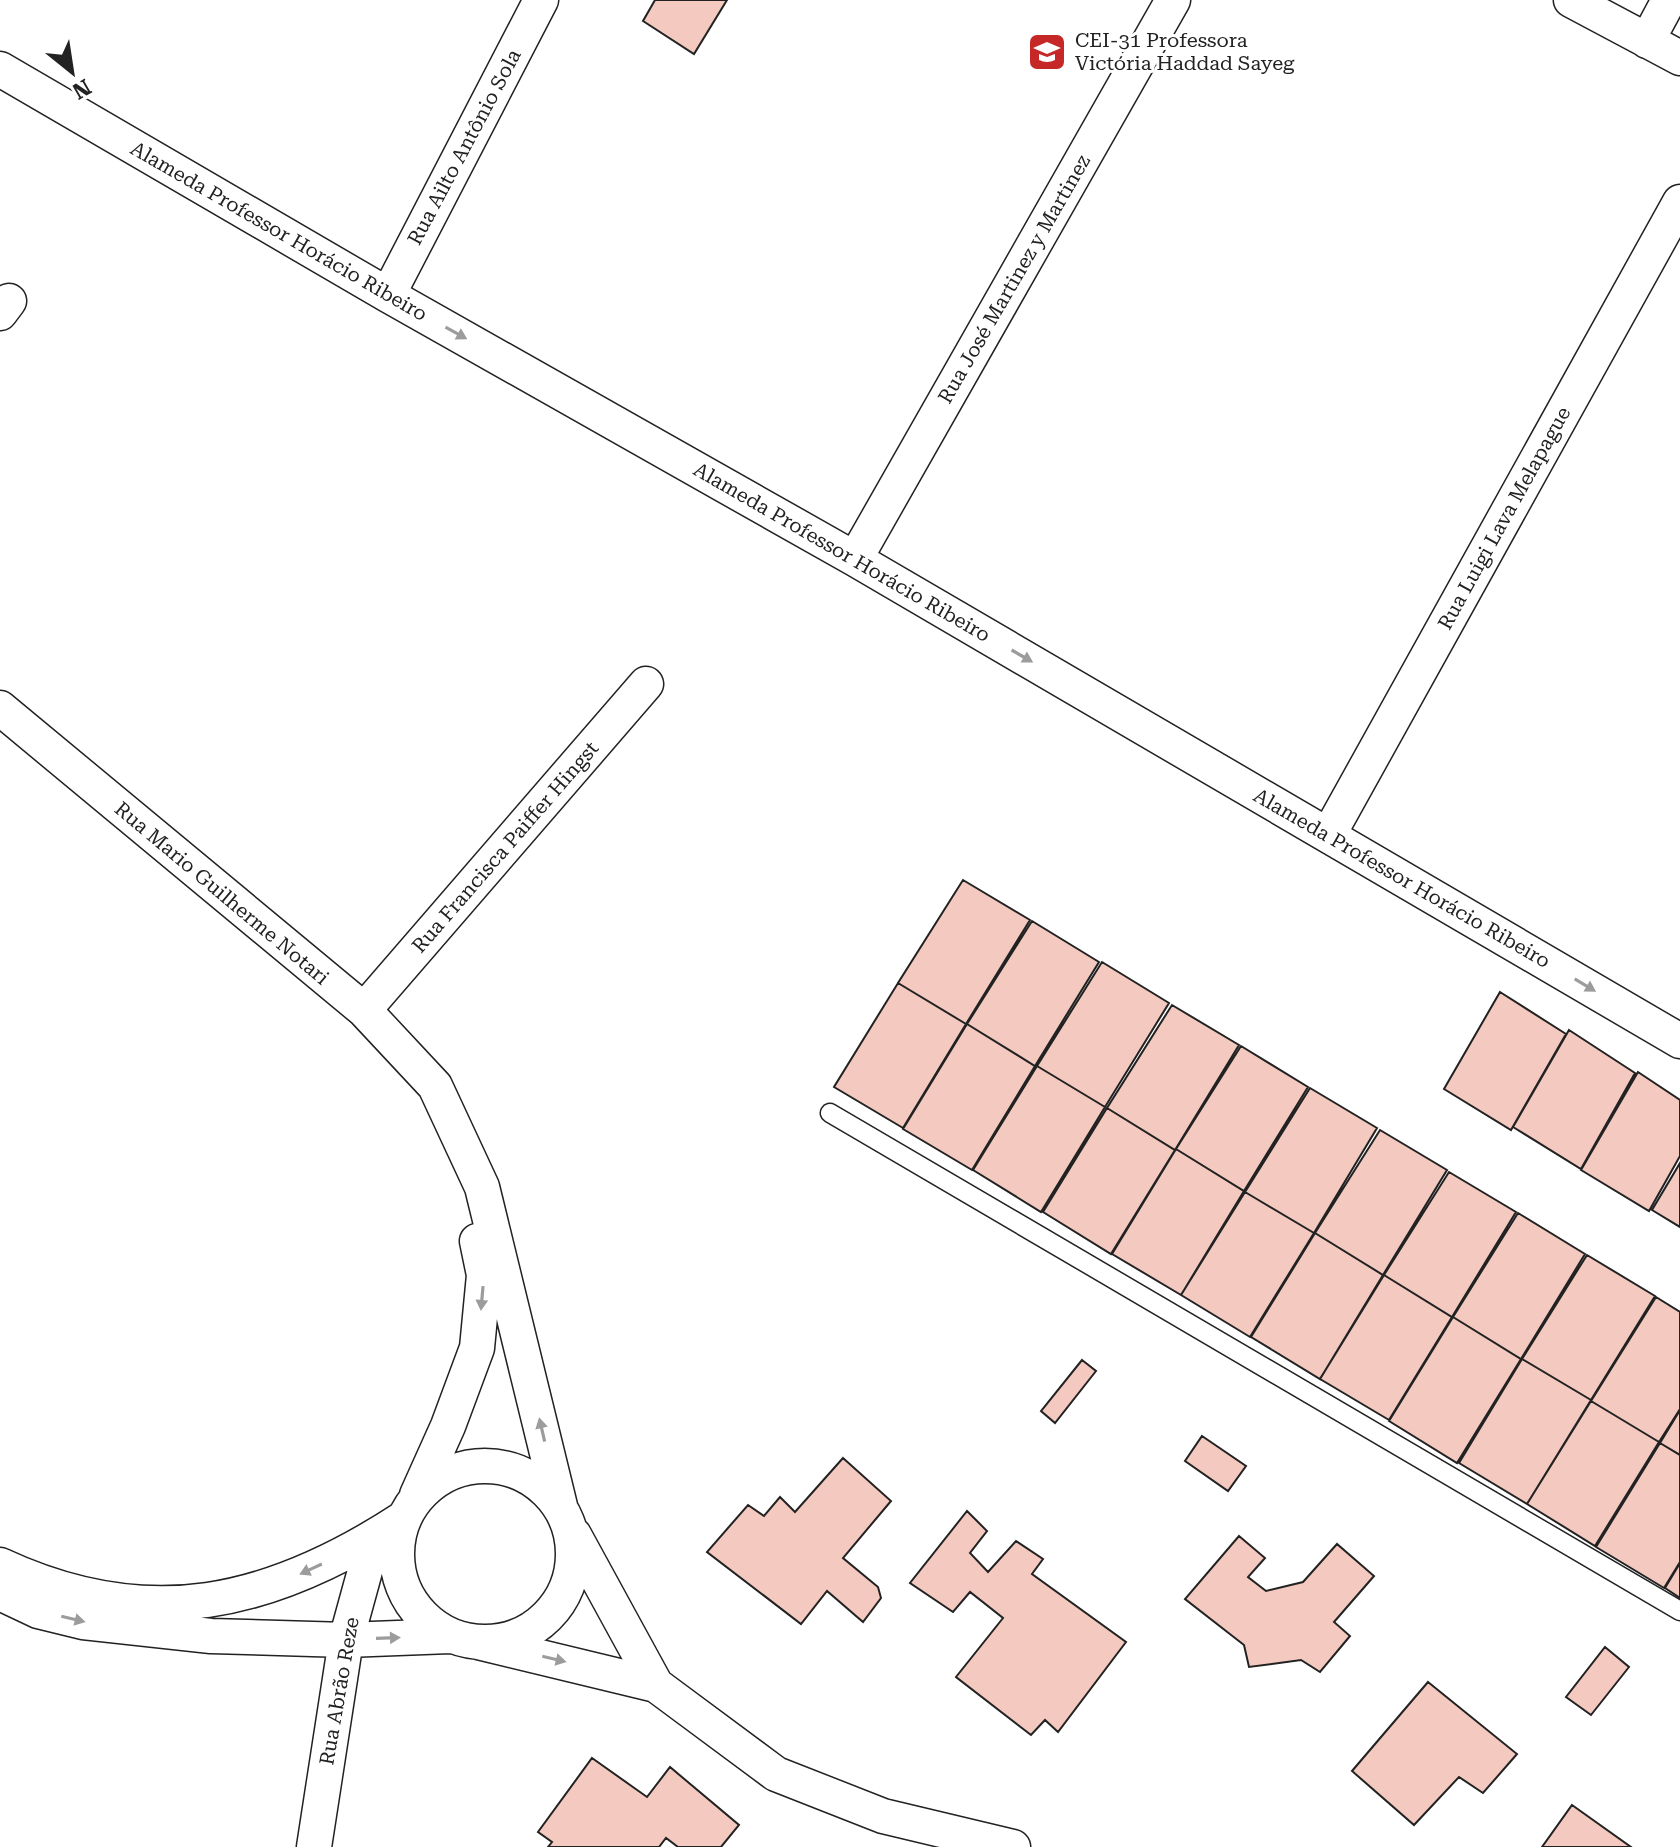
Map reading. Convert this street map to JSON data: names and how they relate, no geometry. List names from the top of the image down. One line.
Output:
{"streets":{"street":["Rua Ailto Antônio Sola","Alameda Professor Horácio Ribeiro","Rua José Martinez y Martinez","Rua Luigi Lava Melapague","Rua Francisca Paiffer Hingst","Rua Mario Guilherme Notari","Rua Abrão Reze"]},"crossings":[["Rua Ailto Antônio Sola","Alameda Professor Horácio Ribeiro"],["Alameda Professor Horácio Ribeiro","Rua José Martinez y Martinez"],["Alameda Professor Horácio Ribeiro","Rua Luigi Lava Melapague"],["Rua Francisca Paiffer Hingst","Rua Mario Guilherme Notari"],["Rua Mario Guilherme Notari","Rua Abrão Reze"]],"one_way":["Alameda Professor Horácio Ribeiro"],"places":{"school or university":["CEI-31 Professora Victória Haddad Sayeg"]},"north":"bottom right"}
